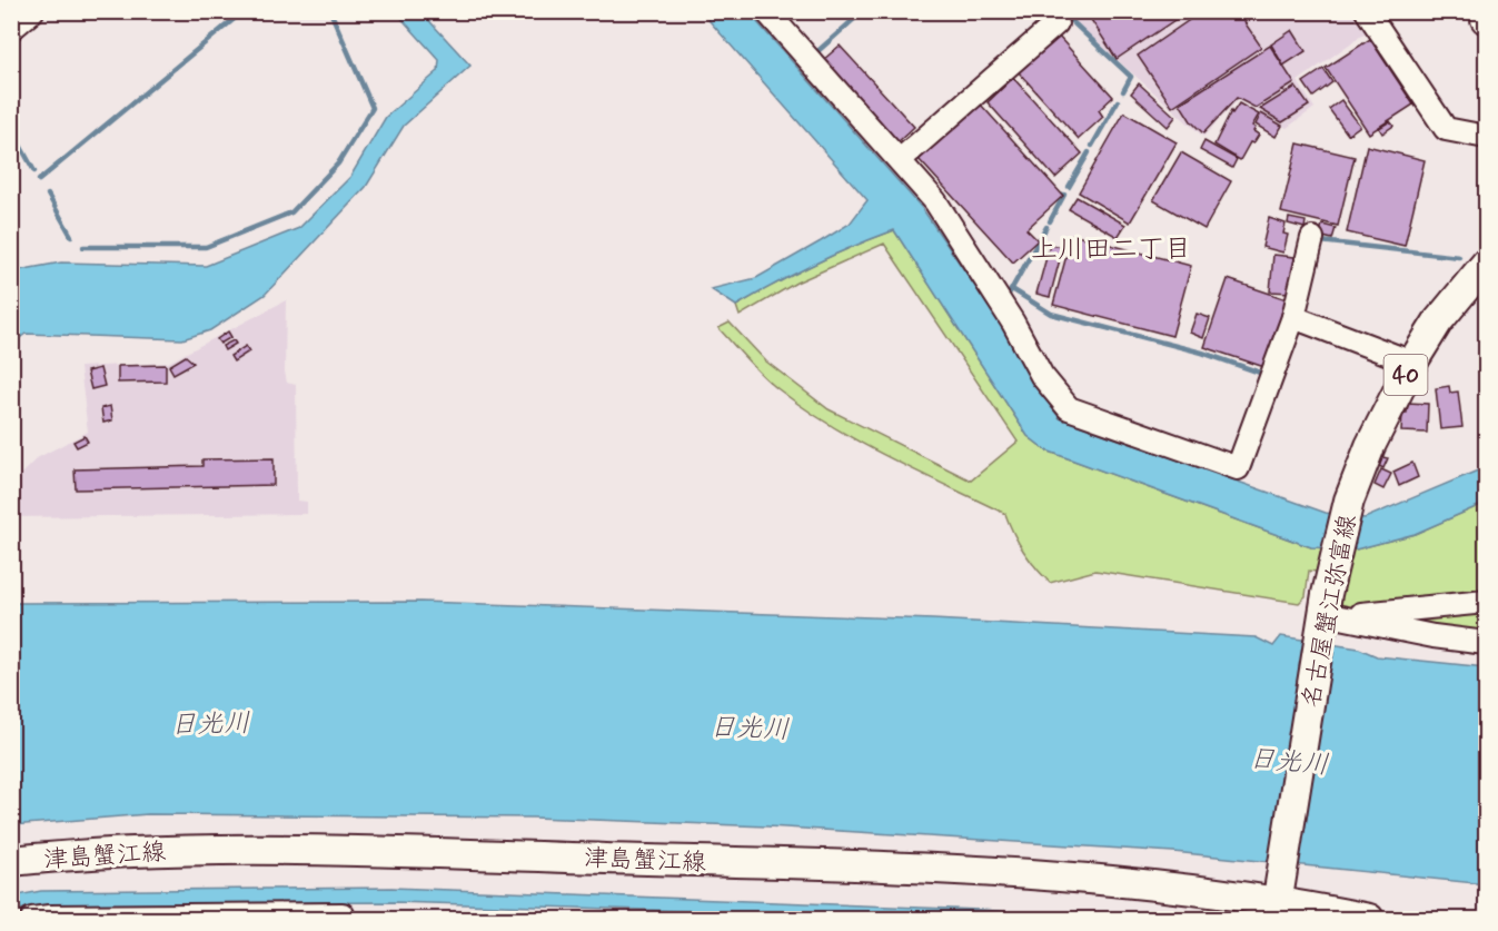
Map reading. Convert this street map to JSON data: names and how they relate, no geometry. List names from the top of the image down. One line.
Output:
{"streets":{"main road":["40","名古屋蟹江弥富線","津島蟹江線"]},"crossings":[["名古屋蟹江弥富線","津島蟹江線"]],"districts":["上川田二丁目"],"water":["日光川"]}
